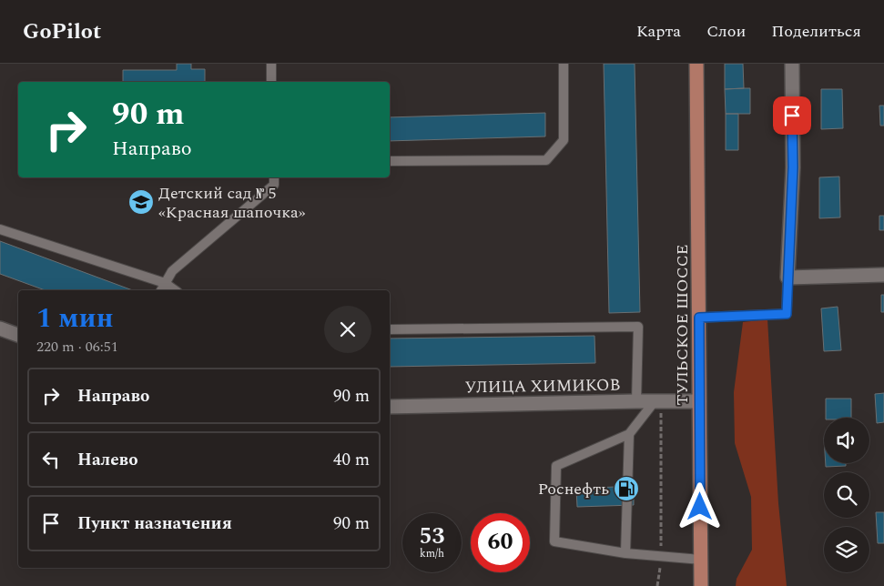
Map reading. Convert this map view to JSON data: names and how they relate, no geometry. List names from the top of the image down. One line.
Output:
{"streets":{"main road":["ТУЛЬСКОЕ ШОССЕ"],"street":["УЛИЦА ХИМИКОВ"]},"crossings":[["ТУЛЬСКОЕ ШОССЕ","УЛИЦА ХИМИКОВ"]],"places":{"school or university":["Детский сад № 5 «Красная шапочка»"],"fuel station":["Роснефть"]},"page":{"header":"GoPilot","nav":["Карта","Слои","Поделиться"],"turn":["90 m","Направо"],"heading":["1 мин","220 m · 06:51"],"list":[{"name":"Направо","value":"90 m"},{"name":"Налево","value":"40 m"},{"name":"Пункт назначения","value":"90 m"}],"speed":"53 km/h","limit":"60"}}
